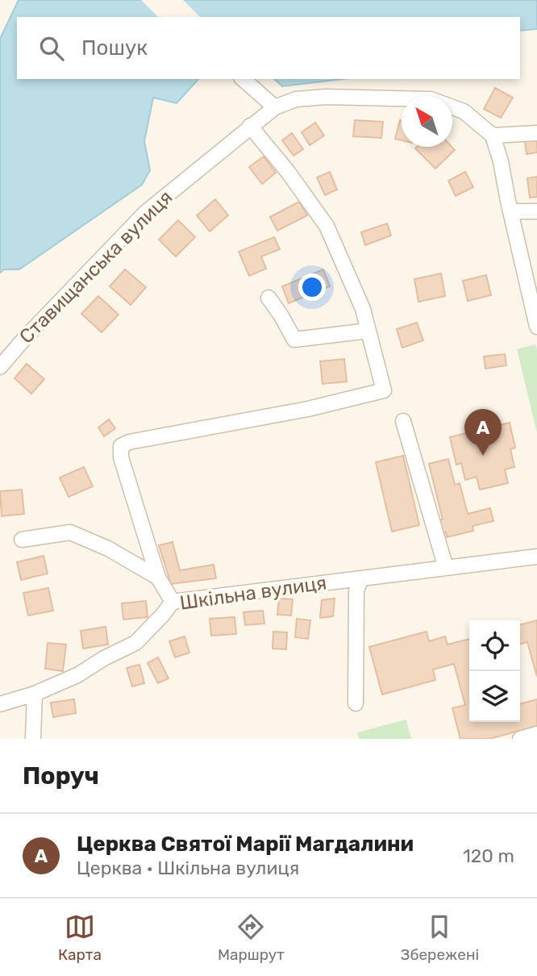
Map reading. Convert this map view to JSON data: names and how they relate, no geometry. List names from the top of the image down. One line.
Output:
{"streets":{"street":["Ставищанська вулиця","Шкільна вулиця"]},"north":"top left","page":{"search":"Пошук","pins":"A","heading":"Поруч","list":[{"mark":"A","name":"Церква Святої Марії Магдалини","note":"Церква · Шкільна вулиця","value":"120 m"}],"nav":["Карта","Маршрут","Збережені"]}}
